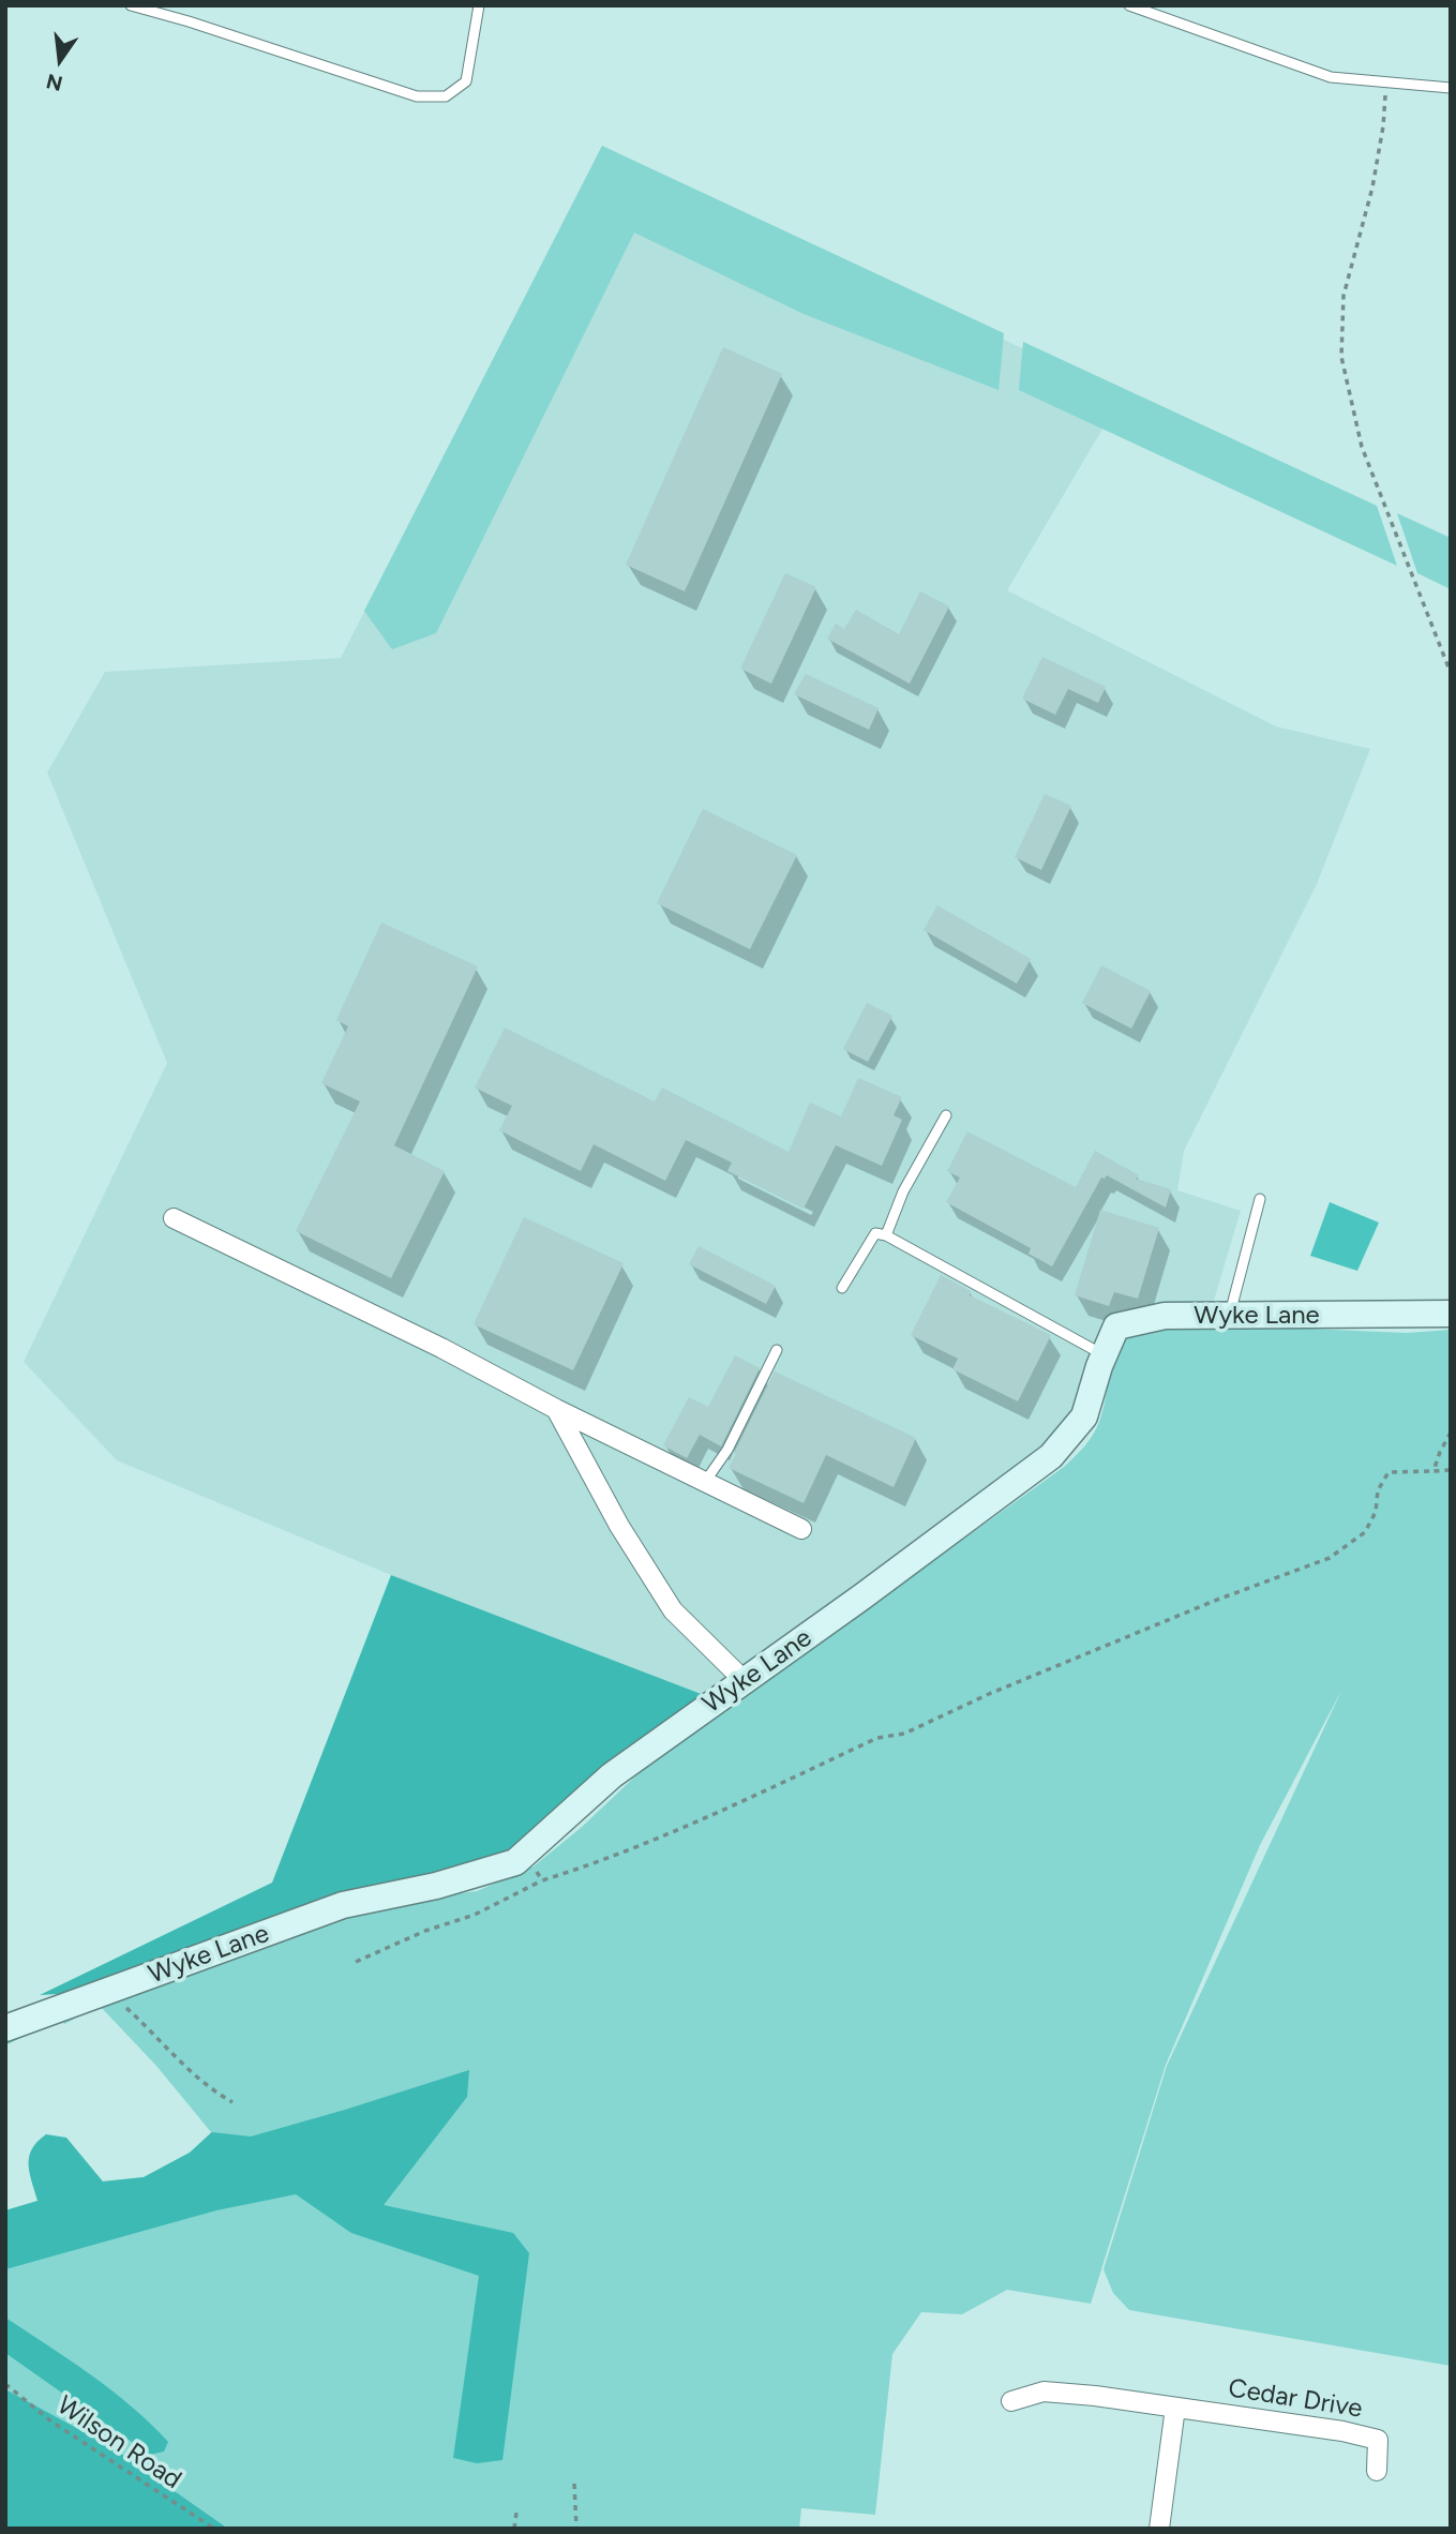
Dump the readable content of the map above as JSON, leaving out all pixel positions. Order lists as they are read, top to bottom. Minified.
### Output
{"streets":{"street":["Wyke Lane","Cedar Drive"],"path":["Wilson Road"]},"north":"bottom"}
